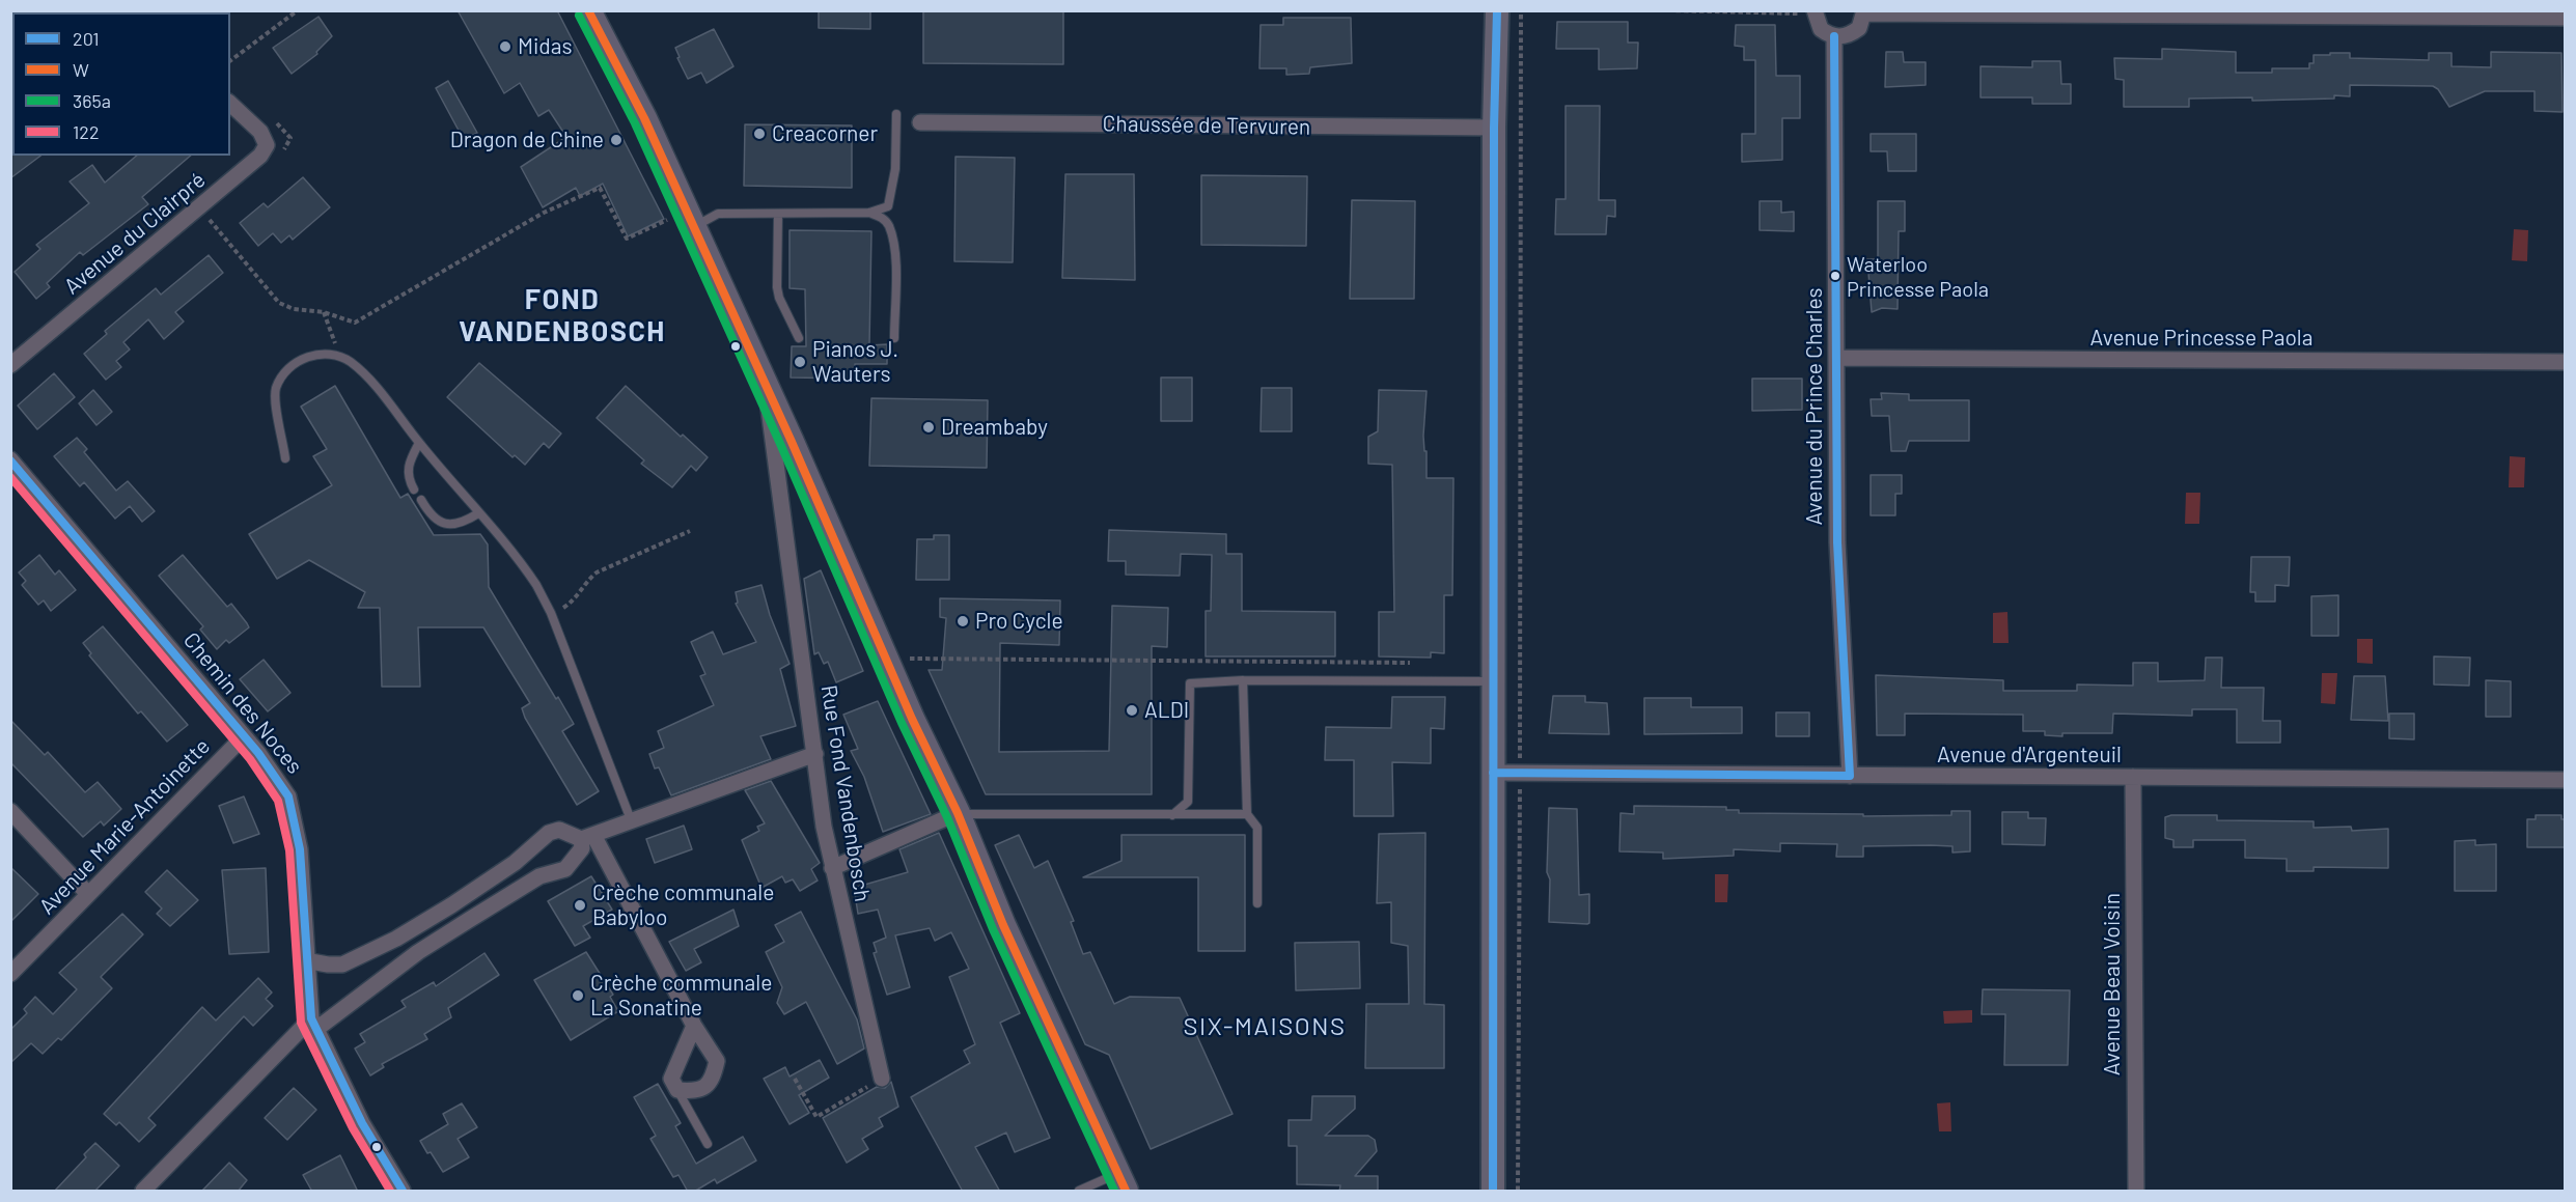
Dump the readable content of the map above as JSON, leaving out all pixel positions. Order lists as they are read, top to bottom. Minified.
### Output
{"streets":{"street":["Chaussée de Tervuren","Avenue du Clairpré","Avenue Princesse Paola","Avenue du Prince Charles","Chemin des Noces","Avenue d'Argenteuil","Rue Fond Vandenbosch","Avenue Marie-Antoinette","Avenue Beau Voisin"]},"crossings":[["Avenue Princesse Paola","Avenue du Prince Charles"],["Avenue du Prince Charles","Avenue d'Argenteuil"],["Chemin des Noces","Avenue Marie-Antoinette"],["Avenue d'Argenteuil","Avenue Beau Voisin"]],"districts":["FOND VANDENBOSCH","SIX-MAISONS"],"places":["Midas","Creacorner","Dragon de Chine","Waterloo Princesse Paola","Pianos J. Wauters","Dreambaby","Pro Cycle","ALDI","Crèche communale Babyloo","Crèche communale La Sonatine"],"lines":["transit line 201","transit line W","transit line 365a","transit line 122"],"legend":["201","W","365a","122"]}
